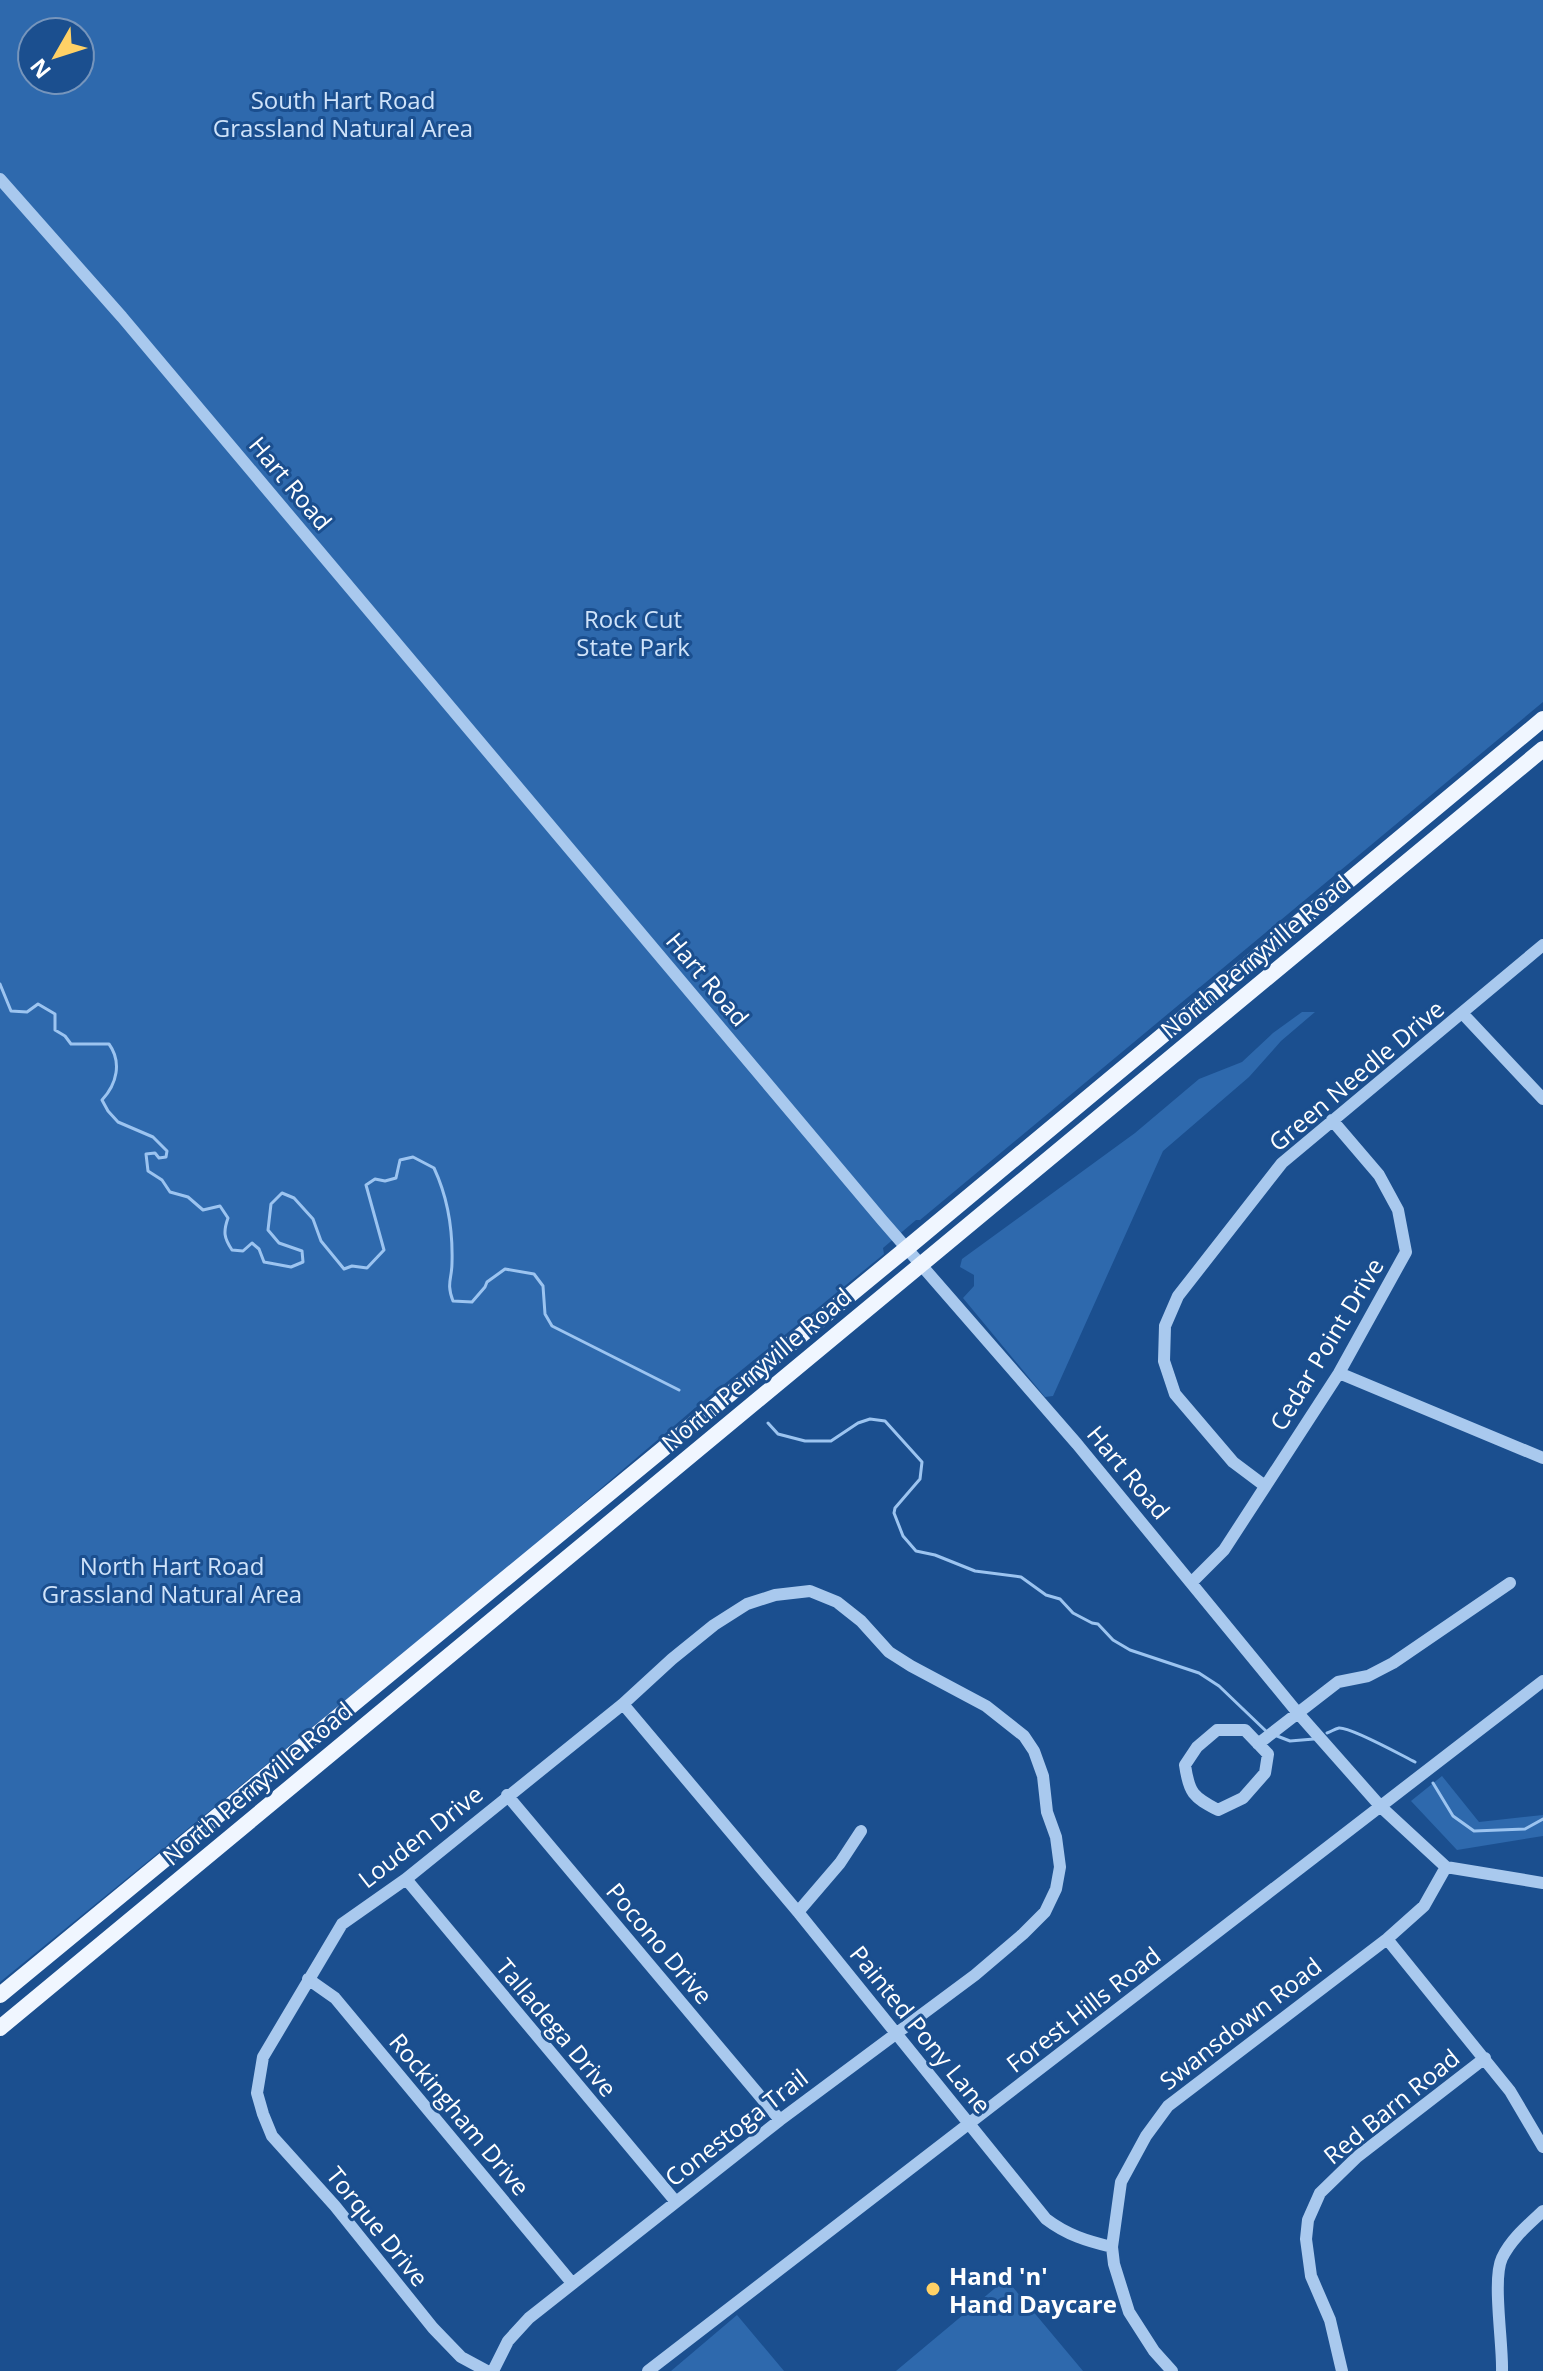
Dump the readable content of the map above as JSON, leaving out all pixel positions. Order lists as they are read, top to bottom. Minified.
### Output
{"streets":{"main road":["North Perryville Road"],"street":["Hart Road","Green Needle Drive","Cedar Point Drive","Louden Drive","Pocono Drive","Forest Hills Road","Swansdown Road","Talladega Drive","Painted Pony Lane","Red Barn Road","Rockingham Drive","Conestoga Trail","Torque Drive"]},"crossings":[["Hart Road","North Perryville Road"],["Hart Road","Cedar Point Drive"],["Hart Road","Forest Hills Road"],["Hart Road","Swansdown Road"],["Green Needle Drive","Cedar Point Drive"],["Louden Drive","Pocono Drive"],["Louden Drive","Talladega Drive"],["Louden Drive","Painted Pony Lane"],["Louden Drive","Rockingham Drive"],["Louden Drive","Conestoga Trail"],["Louden Drive","Torque Drive"],["Pocono Drive","Conestoga Trail"],["Forest Hills Road","Painted Pony Lane"],["Swansdown Road","Painted Pony Lane"],["Talladega Drive","Conestoga Trail"],["Painted Pony Lane","Conestoga Trail"],["Rockingham Drive","Conestoga Trail"]],"parks":["South Hart Road Grassland Natural Area","Rock Cut State Park","North Hart Road Grassland Natural Area"],"places":["Hand 'n' Hand Daycare"],"north":"bottom left"}
